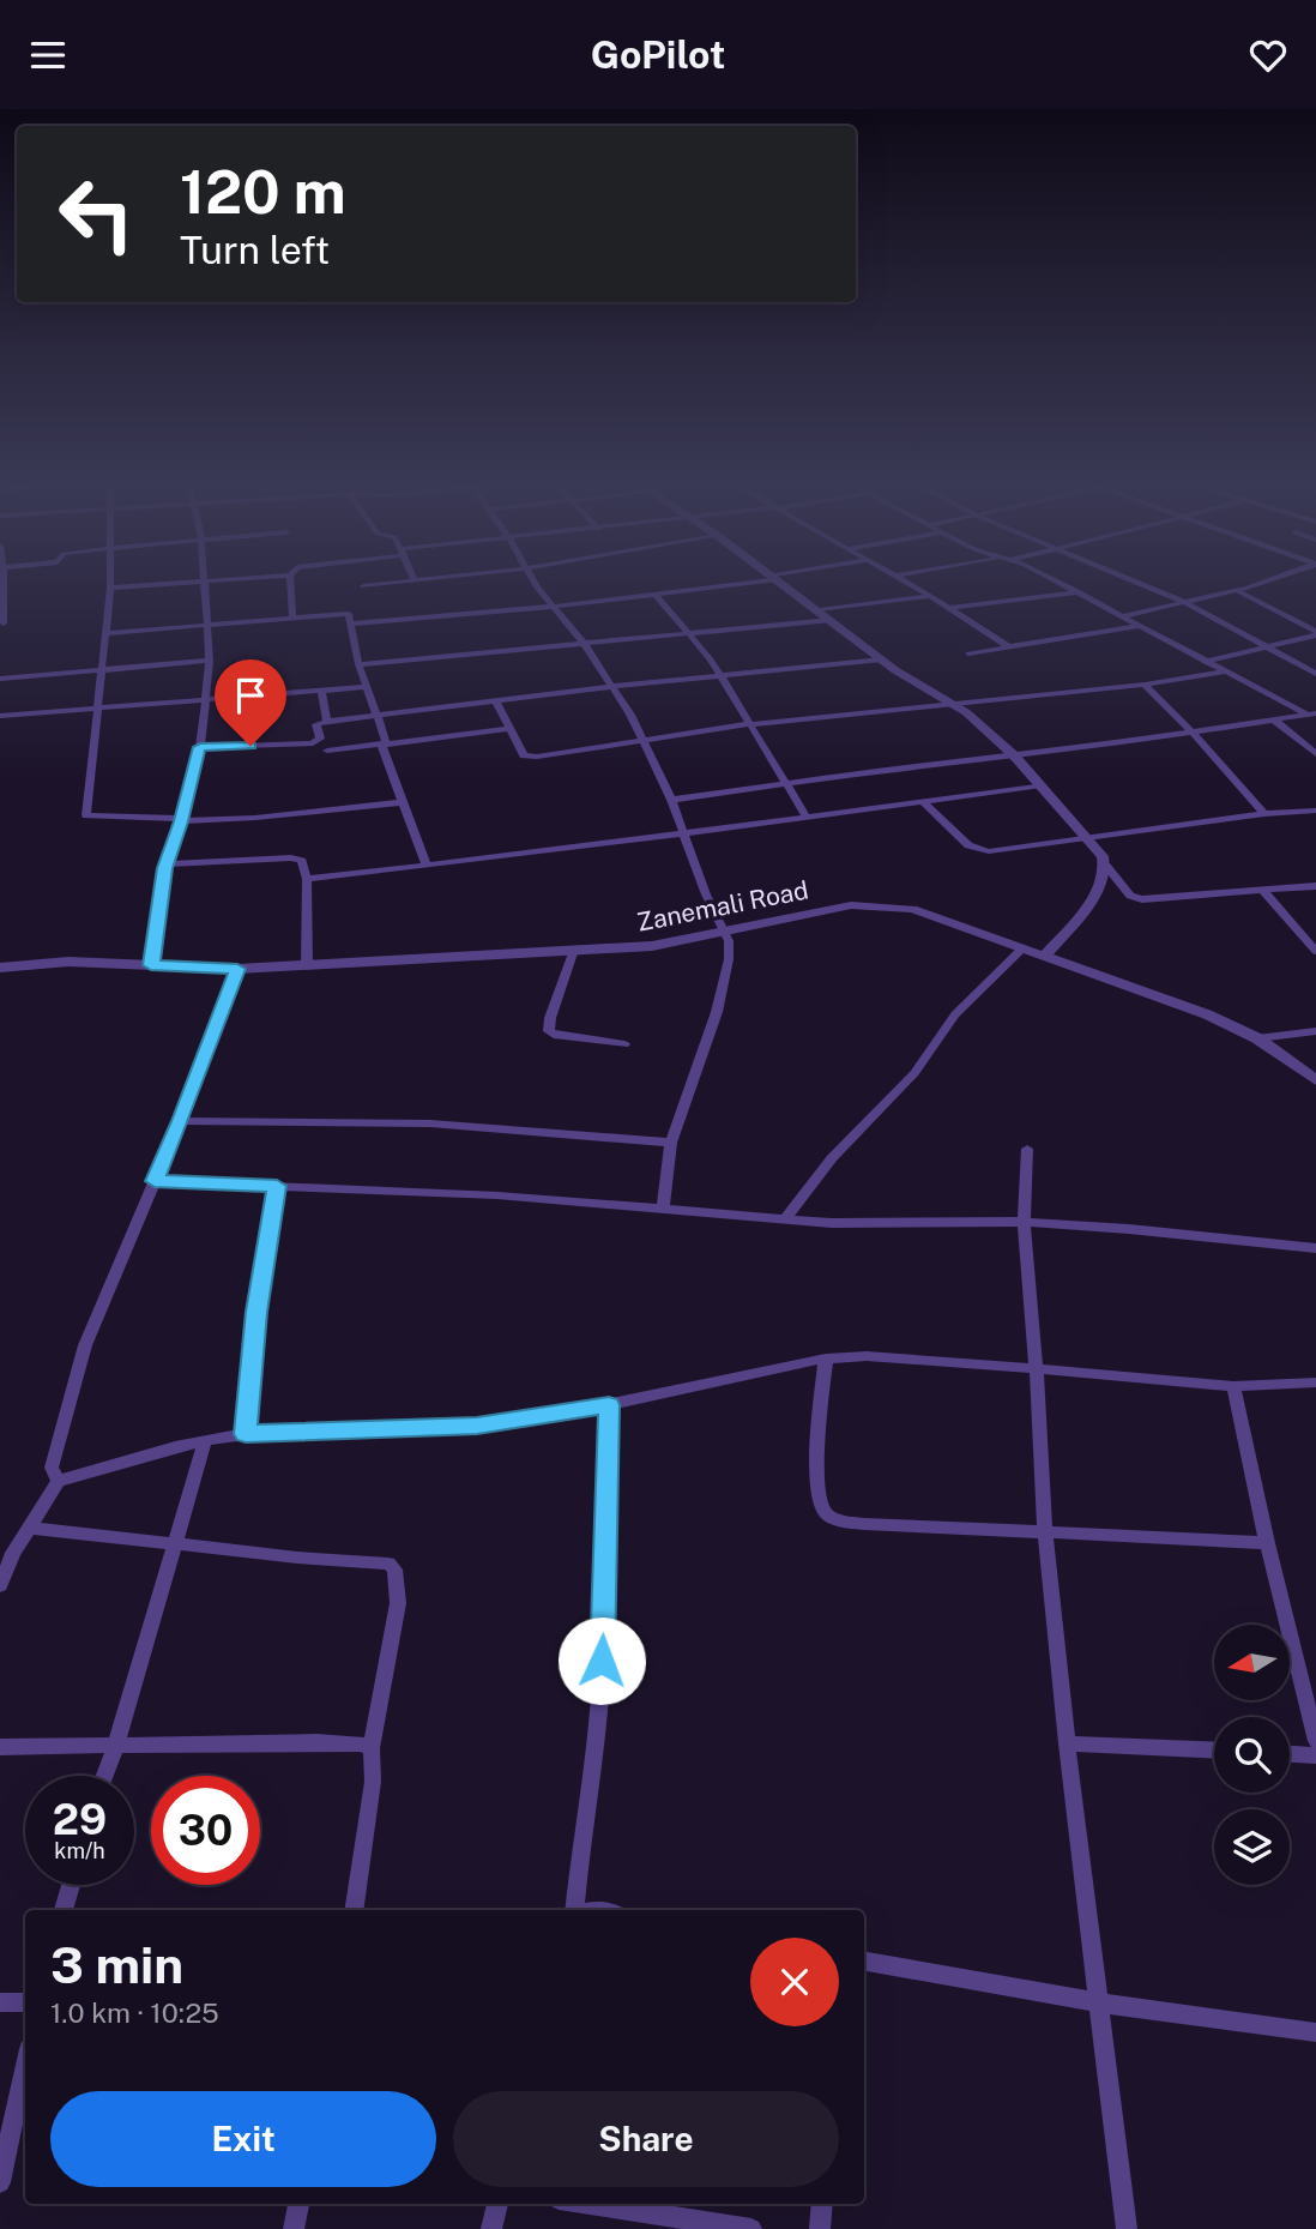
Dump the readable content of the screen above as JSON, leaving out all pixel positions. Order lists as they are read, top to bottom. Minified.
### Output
{"streets":{"street":["Zanemali Road"]},"north":"left","page":{"header":"GoPilot","turn":["120 m","Turn left"],"speed":"29 km/h","limit":"30","heading":["3 min","1.0 km · 10:25"],"buttons":["Exit","Share"]}}
